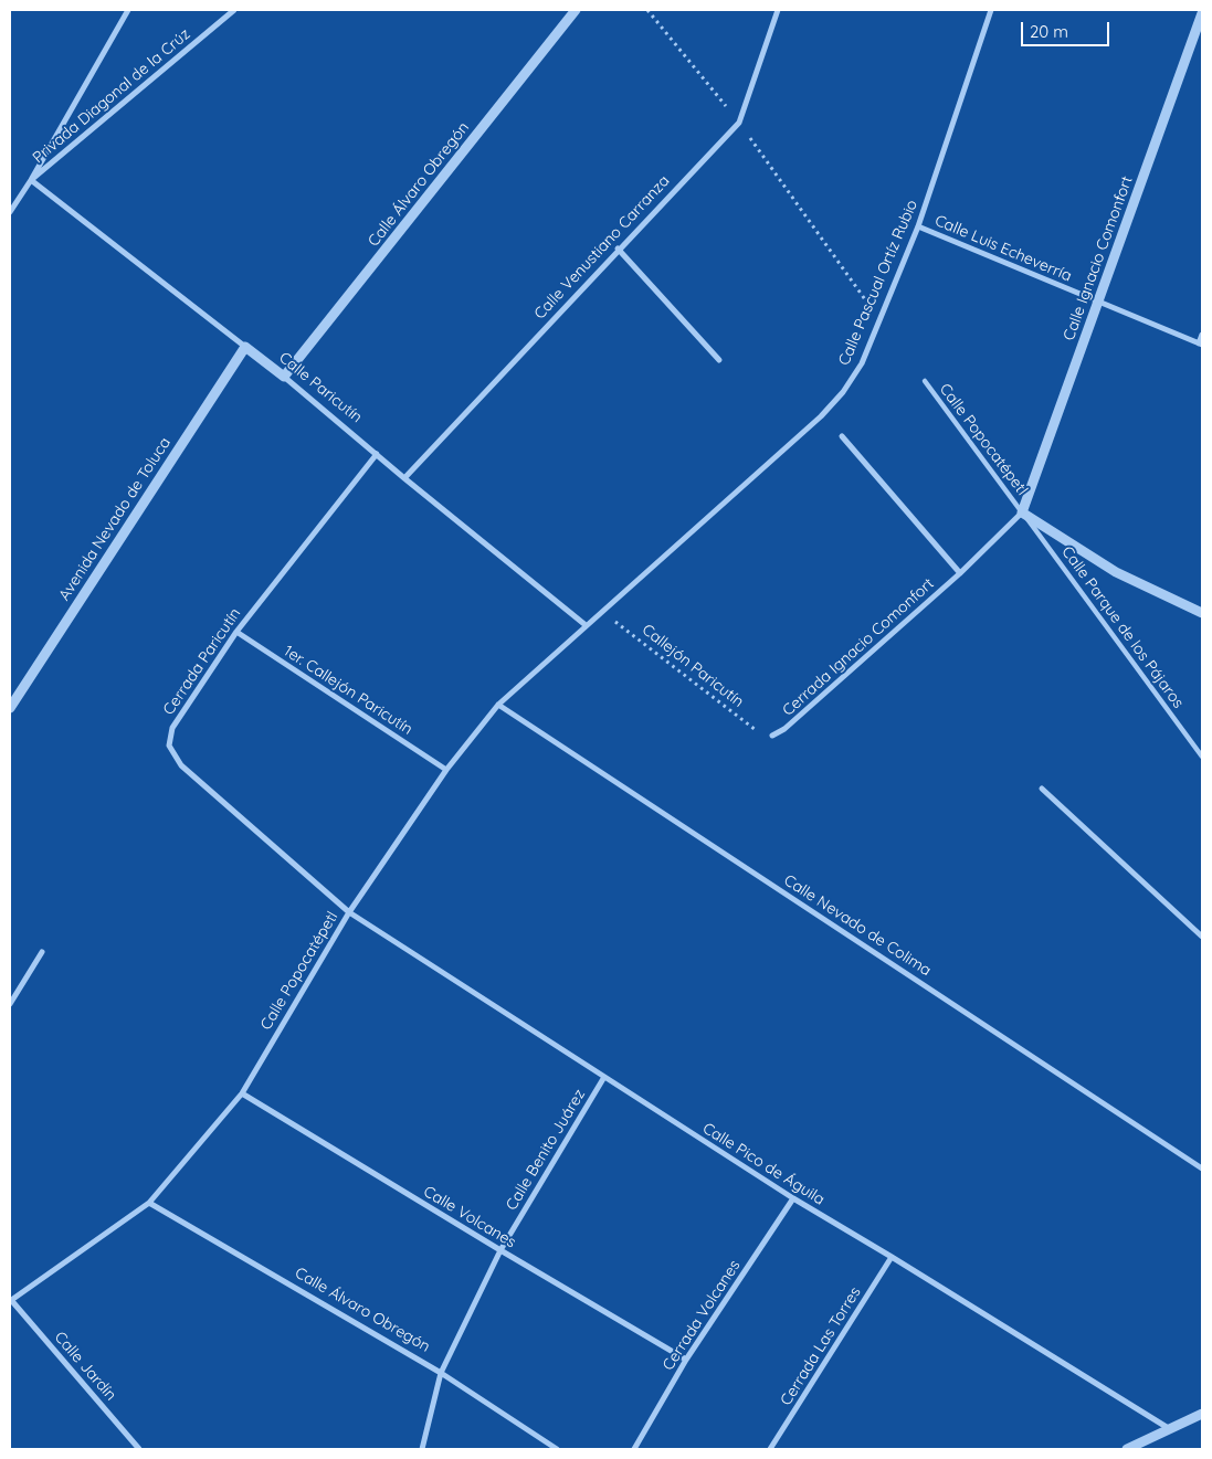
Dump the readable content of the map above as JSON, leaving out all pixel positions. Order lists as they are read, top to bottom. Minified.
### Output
{"streets":{"street":["Privada Diagonal de la Crúz","Calle Álvaro Obregón","Calle Venustiano Carranza","Calle Luis Echeverría","Calle Ignacio Comonfort","Calle Pascual Ortíz Rubio","Calle Paricutín","Calle Popocatépetl","Avenida Nevado de Toluca","Calle Parque de los Pájaros","Cerrada Ignacio Comonfort","Cerrada Paricutín","1er. Callejón Paricutín","Calle Nevado de Colima","Calle Benito Juárez","Calle Pico de Águila","Calle Volcanes","Cerrada Volcanes","Cerrada Las Torres","Calle Jardín"],"path":["Callejón Paricutín"]},"crossings":[["Privada Diagonal de la Crúz","Calle Paricutín"],["Calle Álvaro Obregón","Calle Paricutín"],["Calle Álvaro Obregón","Calle Popocatépetl"],["Calle Álvaro Obregón","Calle Benito Juárez"],["Calle Venustiano Carranza","Calle Paricutín"],["Calle Luis Echeverría","Calle Ignacio Comonfort"],["Calle Luis Echeverría","Calle Pascual Ortíz Rubio"],["Calle Ignacio Comonfort","Calle Popocatépetl"],["Calle Ignacio Comonfort","Calle Parque de los Pájaros"],["Calle Ignacio Comonfort","Cerrada Ignacio Comonfort"],["Calle Pascual Ortíz Rubio","Calle Paricutín"],["Calle Pascual Ortíz Rubio","Calle Popocatépetl"],["Calle Pascual Ortíz Rubio","Callejón Paricutín"],["Calle Paricutín","Calle Popocatépetl"],["Calle Paricutín","Avenida Nevado de Toluca"],["Calle Paricutín","Cerrada Paricutín"],["Calle Popocatépetl","Calle Parque de los Pájaros"],["Calle Popocatépetl","Cerrada Ignacio Comonfort"],["Calle Popocatépetl","Cerrada Paricutín"],["Calle Popocatépetl","1er. Callejón Paricutín"],["Calle Popocatépetl","Calle Nevado de Colima"],["Calle Popocatépetl","Calle Pico de Águila"],["Calle Popocatépetl","Calle Volcanes"],["Calle Popocatépetl","Calle Jardín"],["Calle Parque de los Pájaros","Cerrada Ignacio Comonfort"],["Cerrada Ignacio Comonfort","Callejón Paricutín"],["Cerrada Paricutín","1er. Callejón Paricutín"],["Cerrada Paricutín","Calle Pico de Águila"],["Calle Benito Juárez","Calle Pico de Águila"],["Calle Benito Juárez","Calle Volcanes"],["Calle Pico de Águila","Cerrada Volcanes"],["Calle Pico de Águila","Cerrada Las Torres"],["Calle Volcanes","Cerrada Volcanes"]],"scale_bar":"20 m"}
